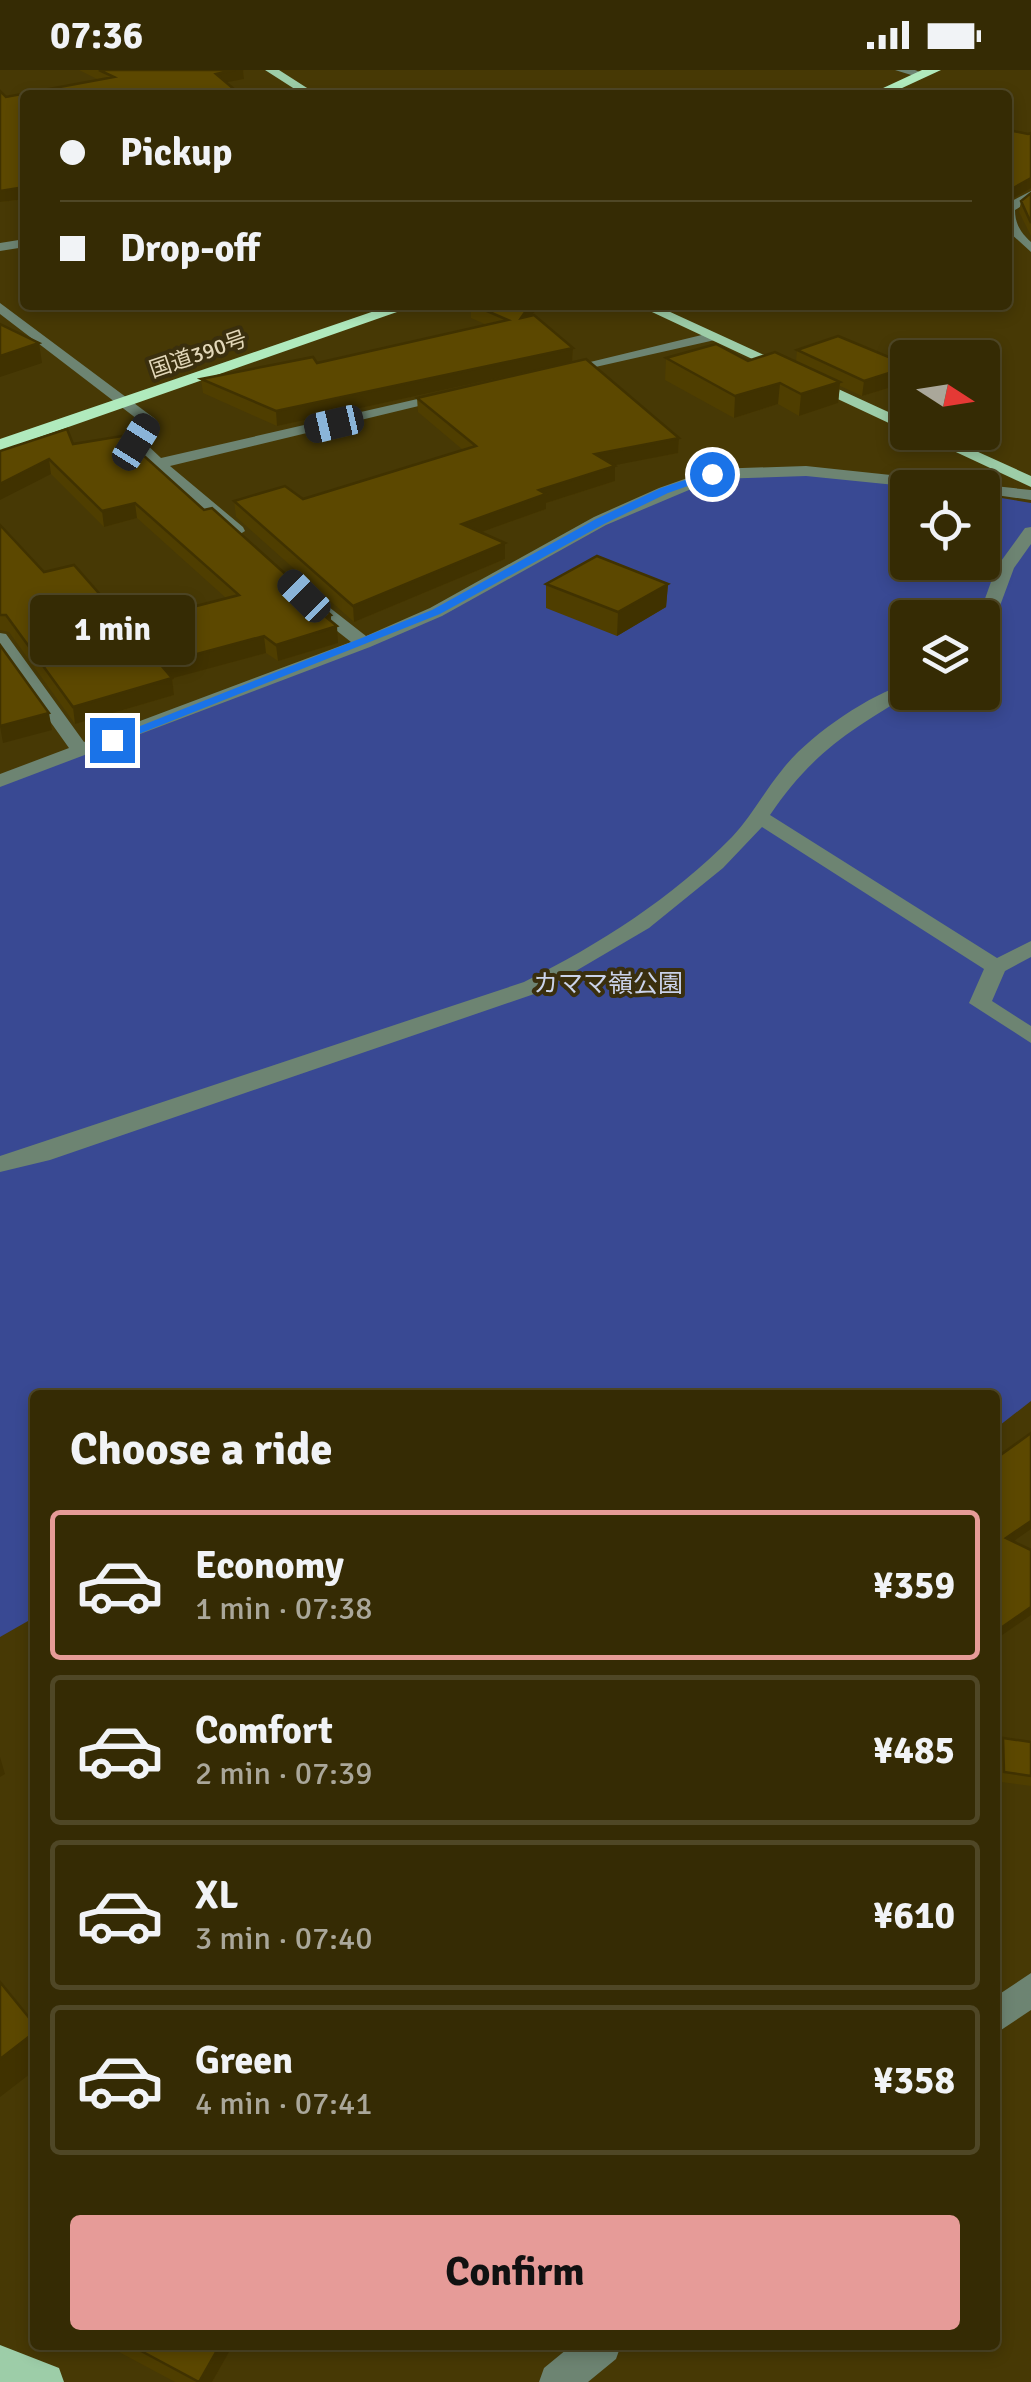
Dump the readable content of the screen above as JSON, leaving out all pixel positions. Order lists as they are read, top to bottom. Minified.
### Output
{"streets":{"highway":["国道390号"]},"parks":["カママ嶺公園"],"north":"right","page":{"status":"07:36","banner":["Pickup","Drop-off"],"bubble":"1 min","heading":"Choose a ride","list":[{"name":"Economy","note":"1 min · 07:38","value":"¥359"},{"name":"Comfort","note":"2 min · 07:39","value":"¥485"},{"name":"XL","note":"3 min · 07:40","value":"¥610"},{"name":"Green","note":"4 min · 07:41","value":"¥358"}],"buttons":"Confirm"}}
